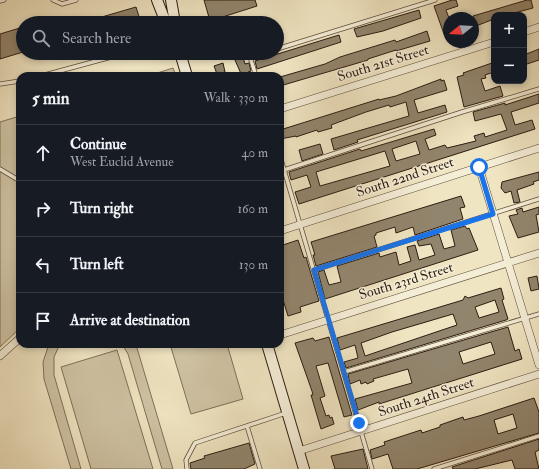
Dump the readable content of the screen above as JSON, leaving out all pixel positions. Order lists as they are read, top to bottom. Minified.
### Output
{"streets":{"street":["South 21st Street","South 22nd Street","South 23rd Street","South 24th Street"]},"north":"left","page":{"map_buttons":["+","−"],"search":"Search here","heading":["5 min","Walk · 330 m"],"list":[["Continue","West Euclid Avenue","40 m"],["Turn right","160 m"],["Turn left","130 m"],"Arrive at destination"]}}
